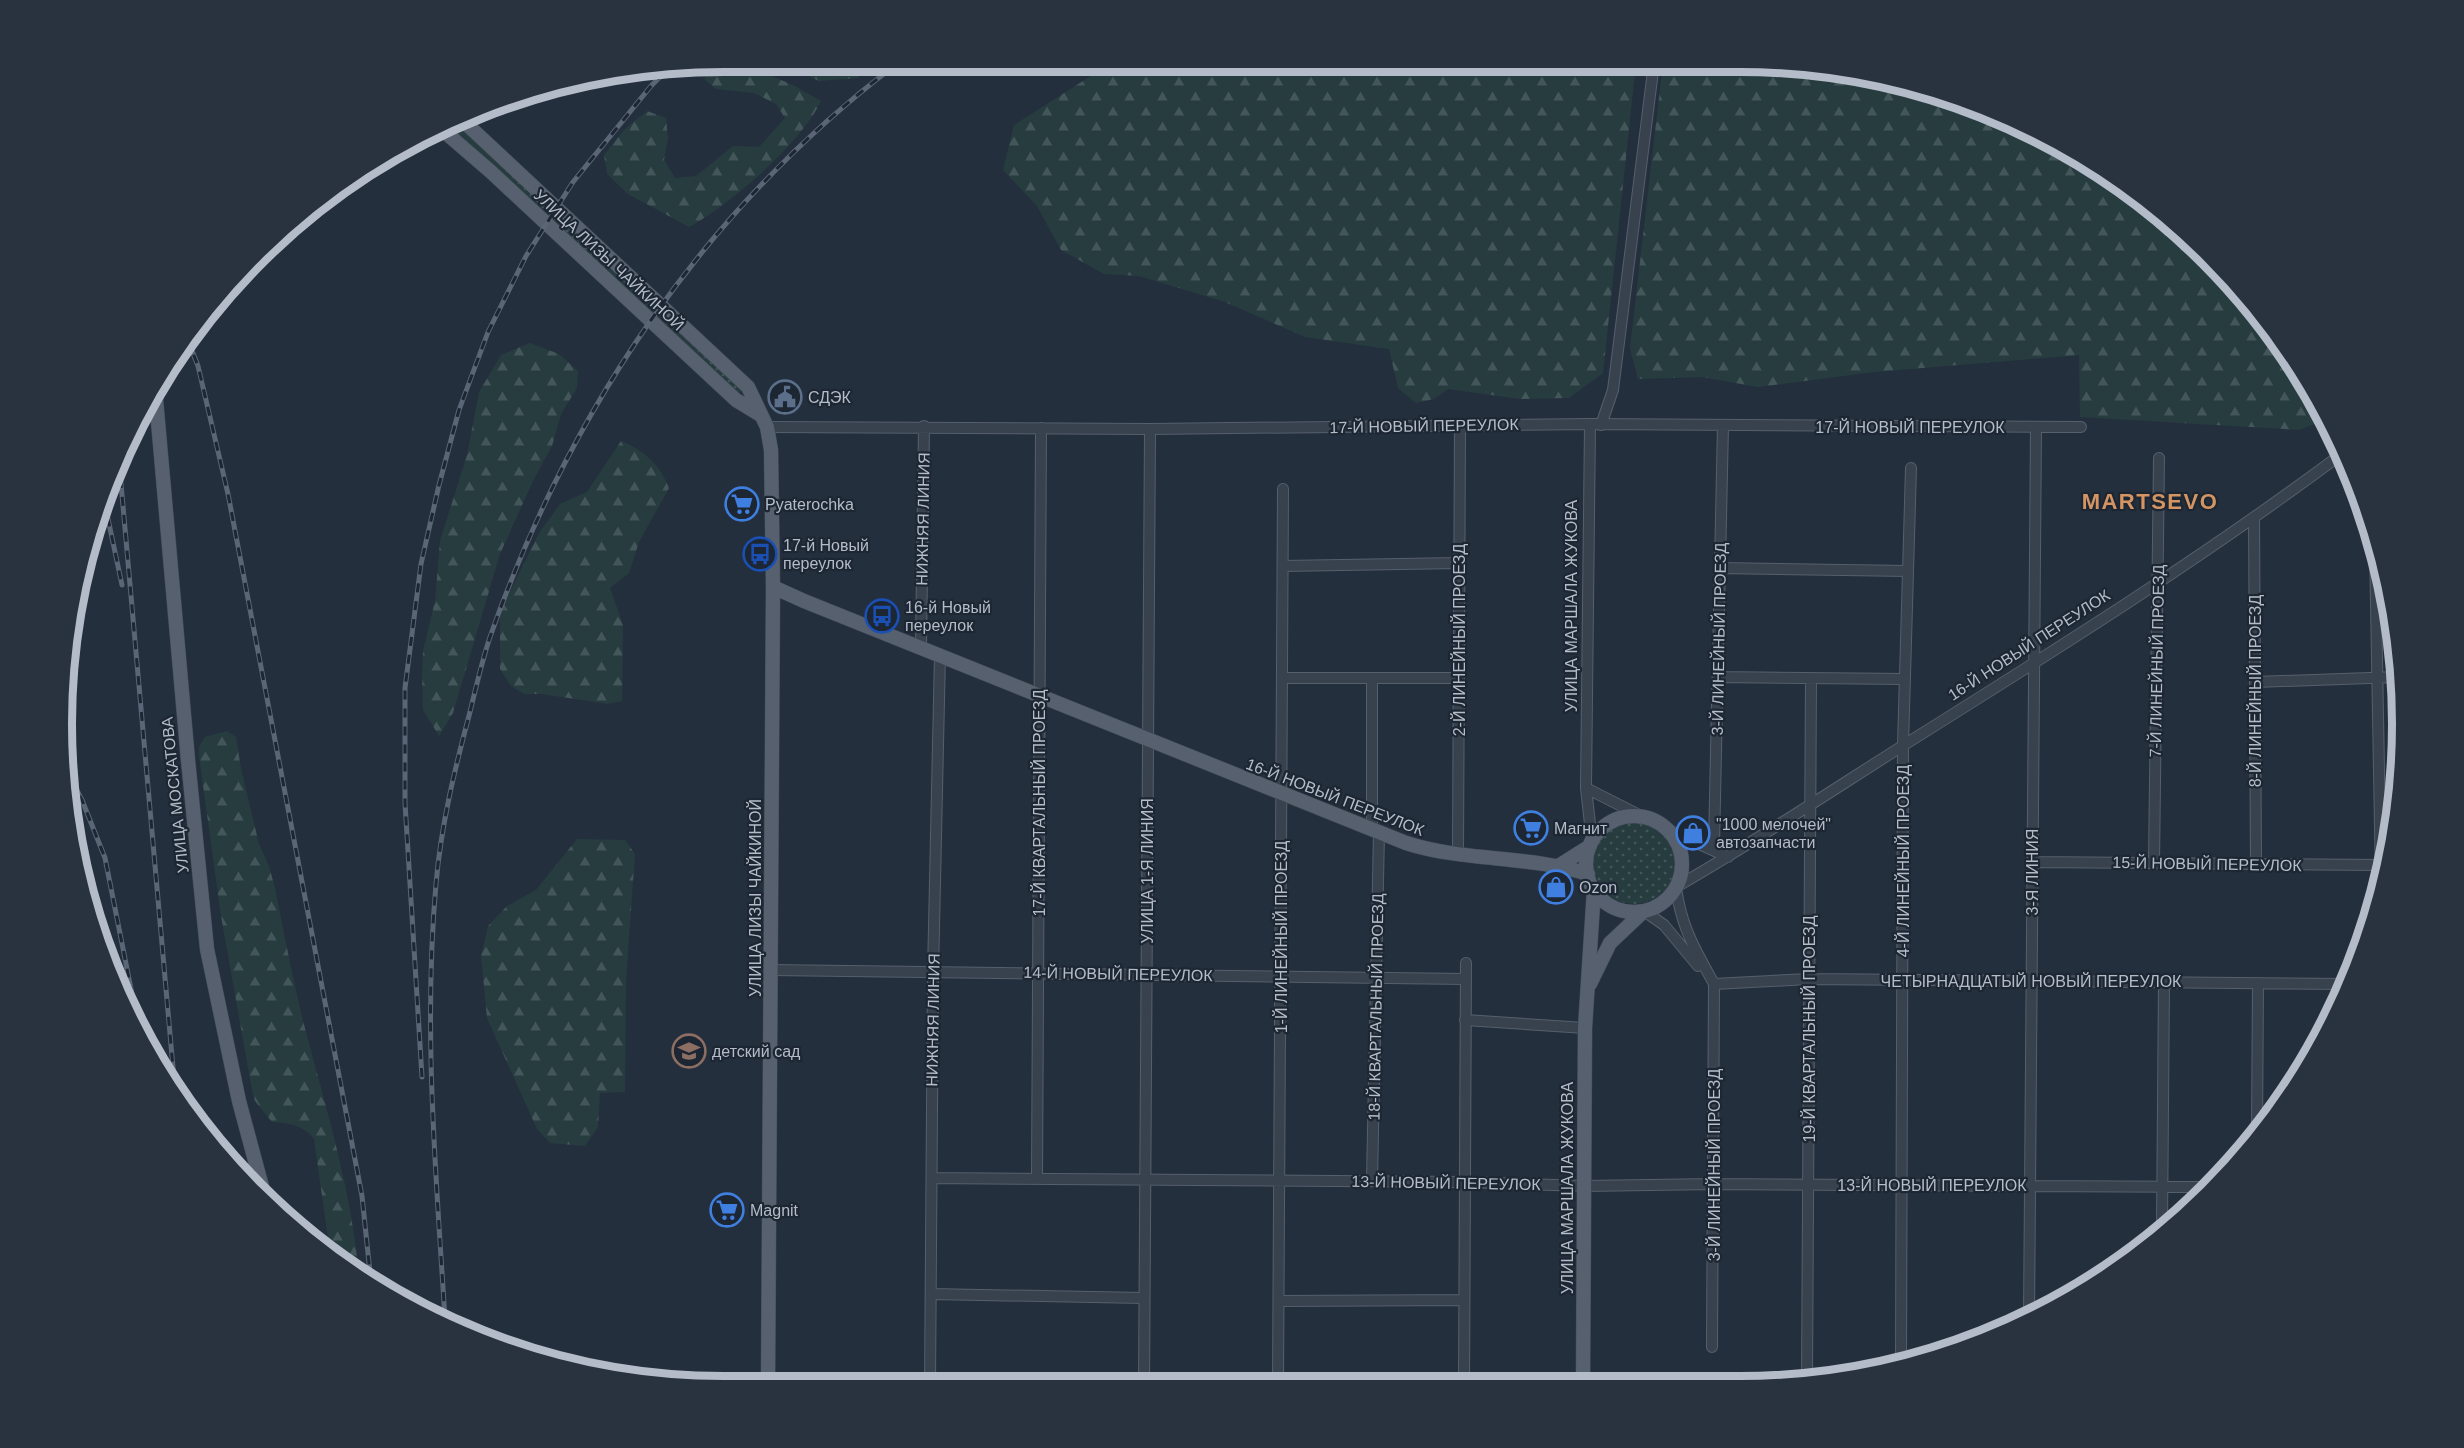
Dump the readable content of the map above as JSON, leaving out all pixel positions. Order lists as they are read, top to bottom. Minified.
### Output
{"streets":{"main road":["УЛИЦА ЛИЗЫ ЧАЙКИНОЙ","УЛИЦА МАРШАЛА ЖУКОВА","16-Й НОВЫЙ ПЕРЕУЛОК","УЛИЦА МОСКАТОВА"],"street":["17-Й НОВЫЙ ПЕРЕУЛОК","НИЖНЯЯ ЛИНИЯ","3-Й ЛИНЕЙНЫЙ ПРОЕЗД","2-Й ЛИНЕЙНЫЙ ПРОЕЗД","7-Й ЛИНЕЙНЫЙ ПРОЕЗД","8-Й ЛИНЕЙНЫЙ ПРОЕЗД","17-Й КВАРТАЛЬНЫЙ ПРОЕЗД","4-Й ЛИНЕЙНЫЙ ПРОЕЗД","15-Й НОВЫЙ ПЕРЕУЛОК","УЛИЦА 1-Я ЛИНИЯ","3-Я ЛИНИЯ","1-Й ЛИНЕЙНЫЙ ПРОЕЗД","14-Й НОВЫЙ ПЕРЕУЛОК","ЧЕТЫРНАДЦАТЫЙ НОВЫЙ ПЕРЕУЛОК","18-Й КВАРТАЛЬНЫЙ ПРОЕЗД","19-Й КВАРТАЛЬНЫЙ ПРОЕЗД","13-Й НОВЫЙ ПЕРЕУЛОК"]},"crossings":[["УЛИЦА ЛИЗЫ ЧАЙКИНОЙ","17-Й НОВЫЙ ПЕРЕУЛОК"],["УЛИЦА ЛИЗЫ ЧАЙКИНОЙ","16-Й НОВЫЙ ПЕРЕУЛОК"],["УЛИЦА ЛИЗЫ ЧАЙКИНОЙ","14-Й НОВЫЙ ПЕРЕУЛОК"],["17-Й НОВЫЙ ПЕРЕУЛОК","НИЖНЯЯ ЛИНИЯ"],["17-Й НОВЫЙ ПЕРЕУЛОК","УЛИЦА МАРШАЛА ЖУКОВА"],["17-Й НОВЫЙ ПЕРЕУЛОК","3-Й ЛИНЕЙНЫЙ ПРОЕЗД"],["17-Й НОВЫЙ ПЕРЕУЛОК","2-Й ЛИНЕЙНЫЙ ПРОЕЗД"],["17-Й НОВЫЙ ПЕРЕУЛОК","17-Й КВАРТАЛЬНЫЙ ПРОЕЗД"],["17-Й НОВЫЙ ПЕРЕУЛОК","УЛИЦА 1-Я ЛИНИЯ"],["17-Й НОВЫЙ ПЕРЕУЛОК","3-Я ЛИНИЯ"],["НИЖНЯЯ ЛИНИЯ","16-Й НОВЫЙ ПЕРЕУЛОК"],["НИЖНЯЯ ЛИНИЯ","14-Й НОВЫЙ ПЕРЕУЛОК"],["НИЖНЯЯ ЛИНИЯ","13-Й НОВЫЙ ПЕРЕУЛОК"],["УЛИЦА МАРШАЛА ЖУКОВА","16-Й НОВЫЙ ПЕРЕУЛОК"],["УЛИЦА МАРШАЛА ЖУКОВА","13-Й НОВЫЙ ПЕРЕУЛОК"],["3-Й ЛИНЕЙНЫЙ ПРОЕЗД","ЧЕТЫРНАДЦАТЫЙ НОВЫЙ ПЕРЕУЛОК"],["3-Й ЛИНЕЙНЫЙ ПРОЕЗД","13-Й НОВЫЙ ПЕРЕУЛОК"],["2-Й ЛИНЕЙНЫЙ ПРОЕЗД","16-Й НОВЫЙ ПЕРЕУЛОК"],["16-Й НОВЫЙ ПЕРЕУЛОК","7-Й ЛИНЕЙНЫЙ ПРОЕЗД"],["16-Й НОВЫЙ ПЕРЕУЛОК","8-Й ЛИНЕЙНЫЙ ПРОЕЗД"],["16-Й НОВЫЙ ПЕРЕУЛОК","17-Й КВАРТАЛЬНЫЙ ПРОЕЗД"],["16-Й НОВЫЙ ПЕРЕУЛОК","4-Й ЛИНЕЙНЫЙ ПРОЕЗД"],["16-Й НОВЫЙ ПЕРЕУЛОК","УЛИЦА 1-Я ЛИНИЯ"],["16-Й НОВЫЙ ПЕРЕУЛОК","3-Я ЛИНИЯ"],["16-Й НОВЫЙ ПЕРЕУЛОК","1-Й ЛИНЕЙНЫЙ ПРОЕЗД"],["16-Й НОВЫЙ ПЕРЕУЛОК","18-Й КВАРТАЛЬНЫЙ ПРОЕЗД"],["16-Й НОВЫЙ ПЕРЕУЛОК","19-Й КВАРТАЛЬНЫЙ ПРОЕЗД"],["7-Й ЛИНЕЙНЫЙ ПРОЕЗД","15-Й НОВЫЙ ПЕРЕУЛОК"],["8-Й ЛИНЕЙНЫЙ ПРОЕЗД","15-Й НОВЫЙ ПЕРЕУЛОК"],["17-Й КВАРТАЛЬНЫЙ ПРОЕЗД","14-Й НОВЫЙ ПЕРЕУЛОК"],["17-Й КВАРТАЛЬНЫЙ ПРОЕЗД","13-Й НОВЫЙ ПЕРЕУЛОК"],["4-Й ЛИНЕЙНЫЙ ПРОЕЗД","ЧЕТЫРНАДЦАТЫЙ НОВЫЙ ПЕРЕУЛОК"],["4-Й ЛИНЕЙНЫЙ ПРОЕЗД","13-Й НОВЫЙ ПЕРЕУЛОК"],["15-Й НОВЫЙ ПЕРЕУЛОК","3-Я ЛИНИЯ"],["УЛИЦА 1-Я ЛИНИЯ","14-Й НОВЫЙ ПЕРЕУЛОК"],["УЛИЦА 1-Я ЛИНИЯ","13-Й НОВЫЙ ПЕРЕУЛОК"],["3-Я ЛИНИЯ","ЧЕТЫРНАДЦАТЫЙ НОВЫЙ ПЕРЕУЛОК"],["3-Я ЛИНИЯ","13-Й НОВЫЙ ПЕРЕУЛОК"],["1-Й ЛИНЕЙНЫЙ ПРОЕЗД","14-Й НОВЫЙ ПЕРЕУЛОК"],["1-Й ЛИНЕЙНЫЙ ПРОЕЗД","13-Й НОВЫЙ ПЕРЕУЛОК"],["14-Й НОВЫЙ ПЕРЕУЛОК","18-Й КВАРТАЛЬНЫЙ ПРОЕЗД"],["ЧЕТЫРНАДЦАТЫЙ НОВЫЙ ПЕРЕУЛОК","19-Й КВАРТАЛЬНЫЙ ПРОЕЗД"],["18-Й КВАРТАЛЬНЫЙ ПРОЕЗД","13-Й НОВЫЙ ПЕРЕУЛОК"],["19-Й КВАРТАЛЬНЫЙ ПРОЕЗД","13-Й НОВЫЙ ПЕРЕУЛОК"]],"districts":["MARTSEVO"],"places":{"public building":["СДЭК"],"supermarket":["Pyaterochka","Магнит","Magnit"],"bus stop":["17-й Новый переулок","16-й Новый переулок"],"shop":["\"1000 мелочей\" автозапчасти","Ozon"],"school or university":["детский сад"]}}
